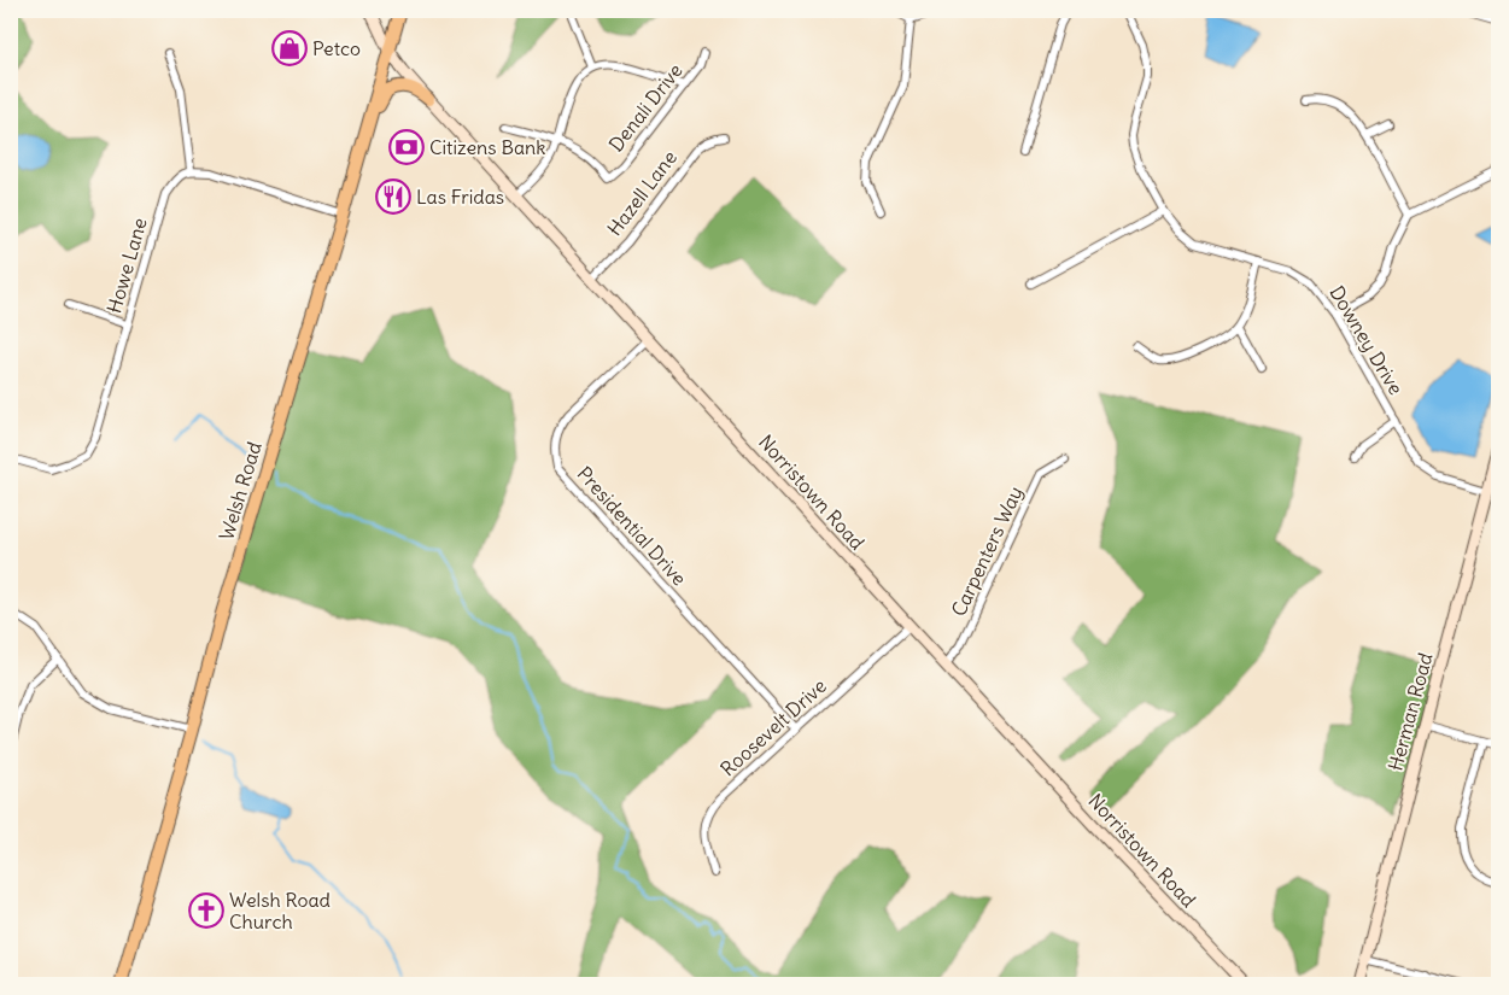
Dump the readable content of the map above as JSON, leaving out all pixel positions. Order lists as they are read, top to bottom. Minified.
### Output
{"streets":{"main road":["Welsh Road","Norristown Road","Herman Road"],"street":["Denali Drive","Hazell Lane","Howe Lane","Downey Drive","Presidential Drive","Carpenters Way","Roosevelt Drive"]},"crossings":[["Hazell Lane","Norristown Road"],["Downey Drive","Herman Road"],["Welsh Road","Norristown Road"],["Norristown Road","Presidential Drive"],["Norristown Road","Carpenters Way"],["Norristown Road","Roosevelt Drive"],["Presidential Drive","Roosevelt Drive"]],"places":{"shop":["Petco"],"bank":["Citizens Bank"],"restaurant":["Las Fridas"],"church":["Welsh Road Church"]}}
